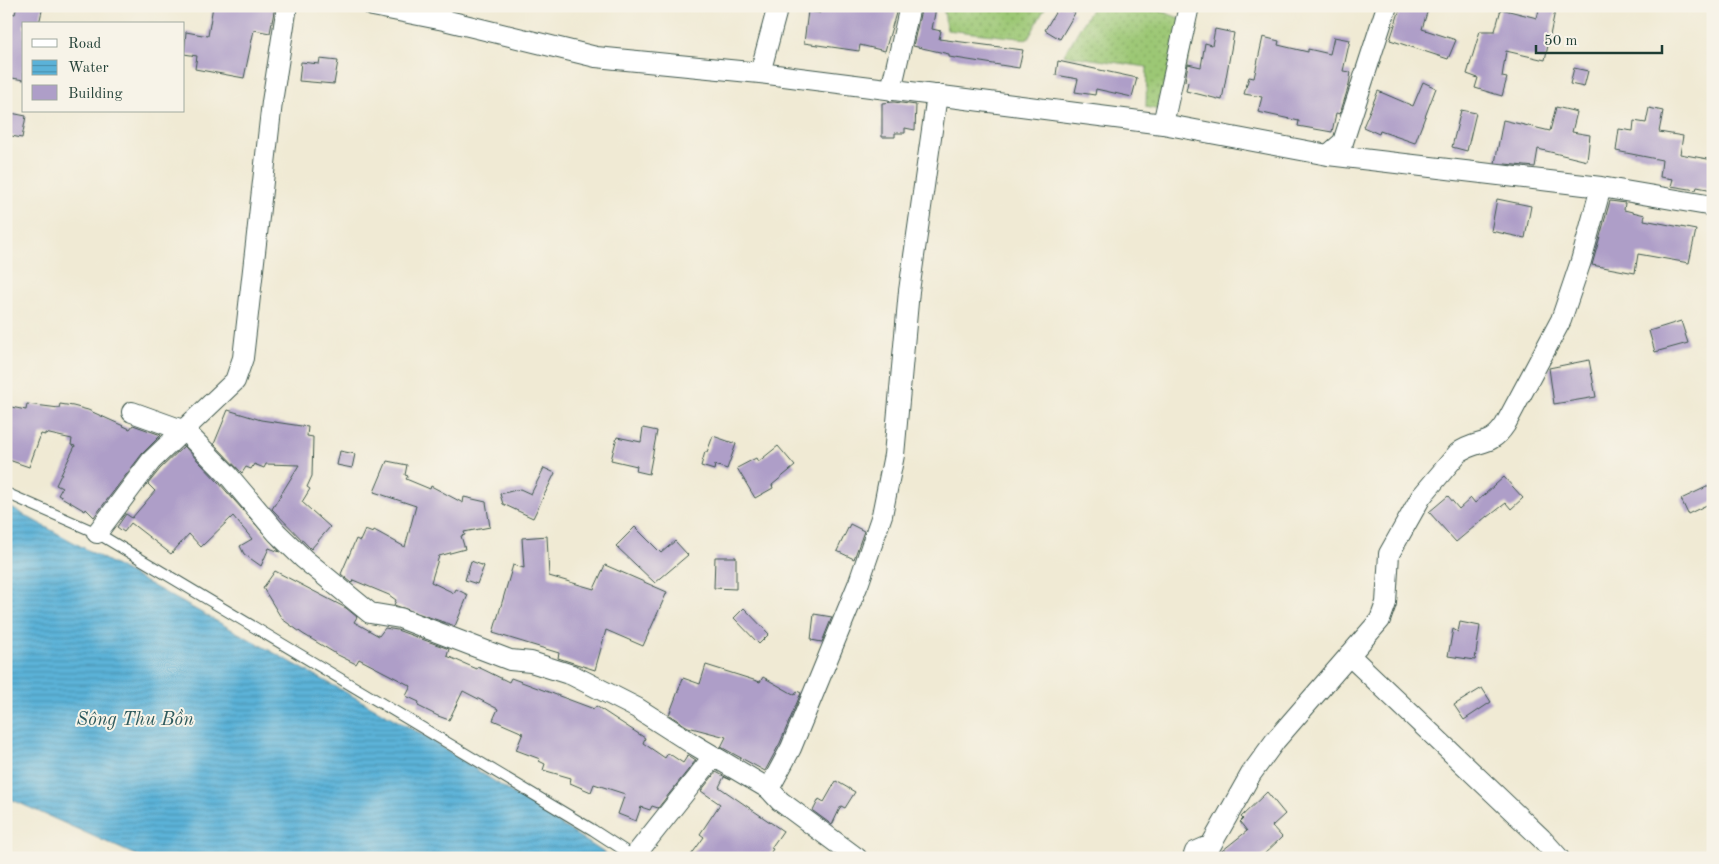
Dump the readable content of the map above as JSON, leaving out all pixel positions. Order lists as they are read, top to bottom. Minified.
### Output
{"water":["Sông Thu Bồn"],"legend":["Road","Water","Building"],"scale_bar":"50 m"}
